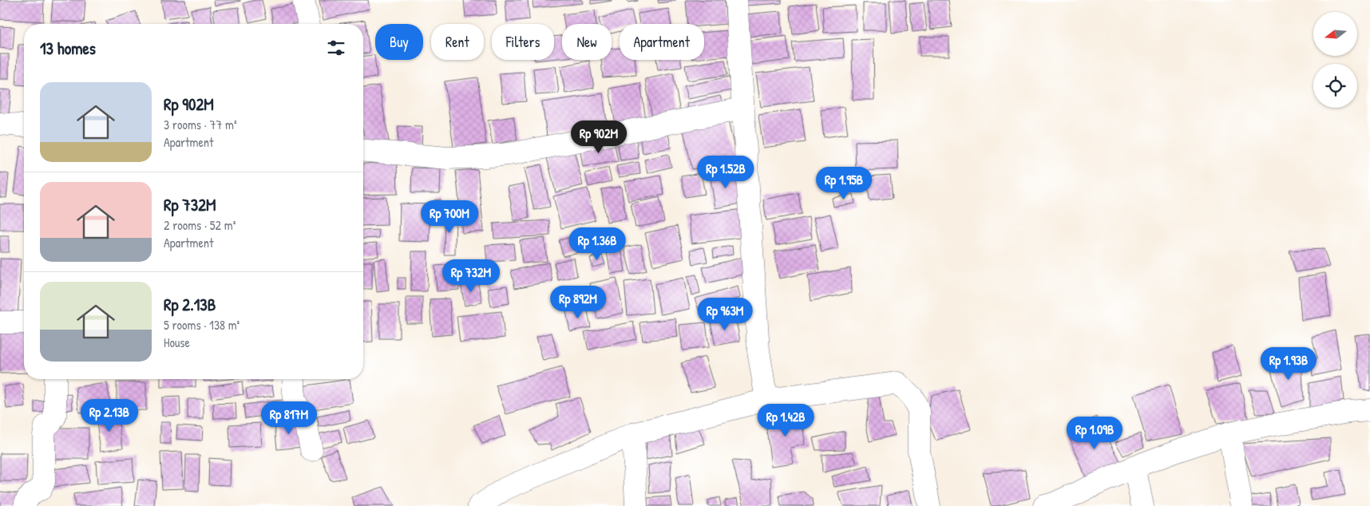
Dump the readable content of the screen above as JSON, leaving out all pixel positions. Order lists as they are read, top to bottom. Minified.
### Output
{"north":"left","page":{"chip":["Buy","Rent","Filters","New","Apartment"],"heading":"13 homes","list":[{"name":"Rp 902M","note":"3 rooms · 77 m² · Apartment"},{"name":"Rp 732M","note":"2 rooms · 52 m² · Apartment"},{"name":"Rp 2.13B","note":"5 rooms · 138 m² · House"}],"price":["Rp 902M","Rp 1.52B","Rp 1.95B","Rp 700M","Rp 1.36B","Rp 732M","Rp 892M","Rp 963M","Rp 1.93B","Rp 2.13B","Rp 817M","Rp 1.42B","Rp 1.09B"]}}
